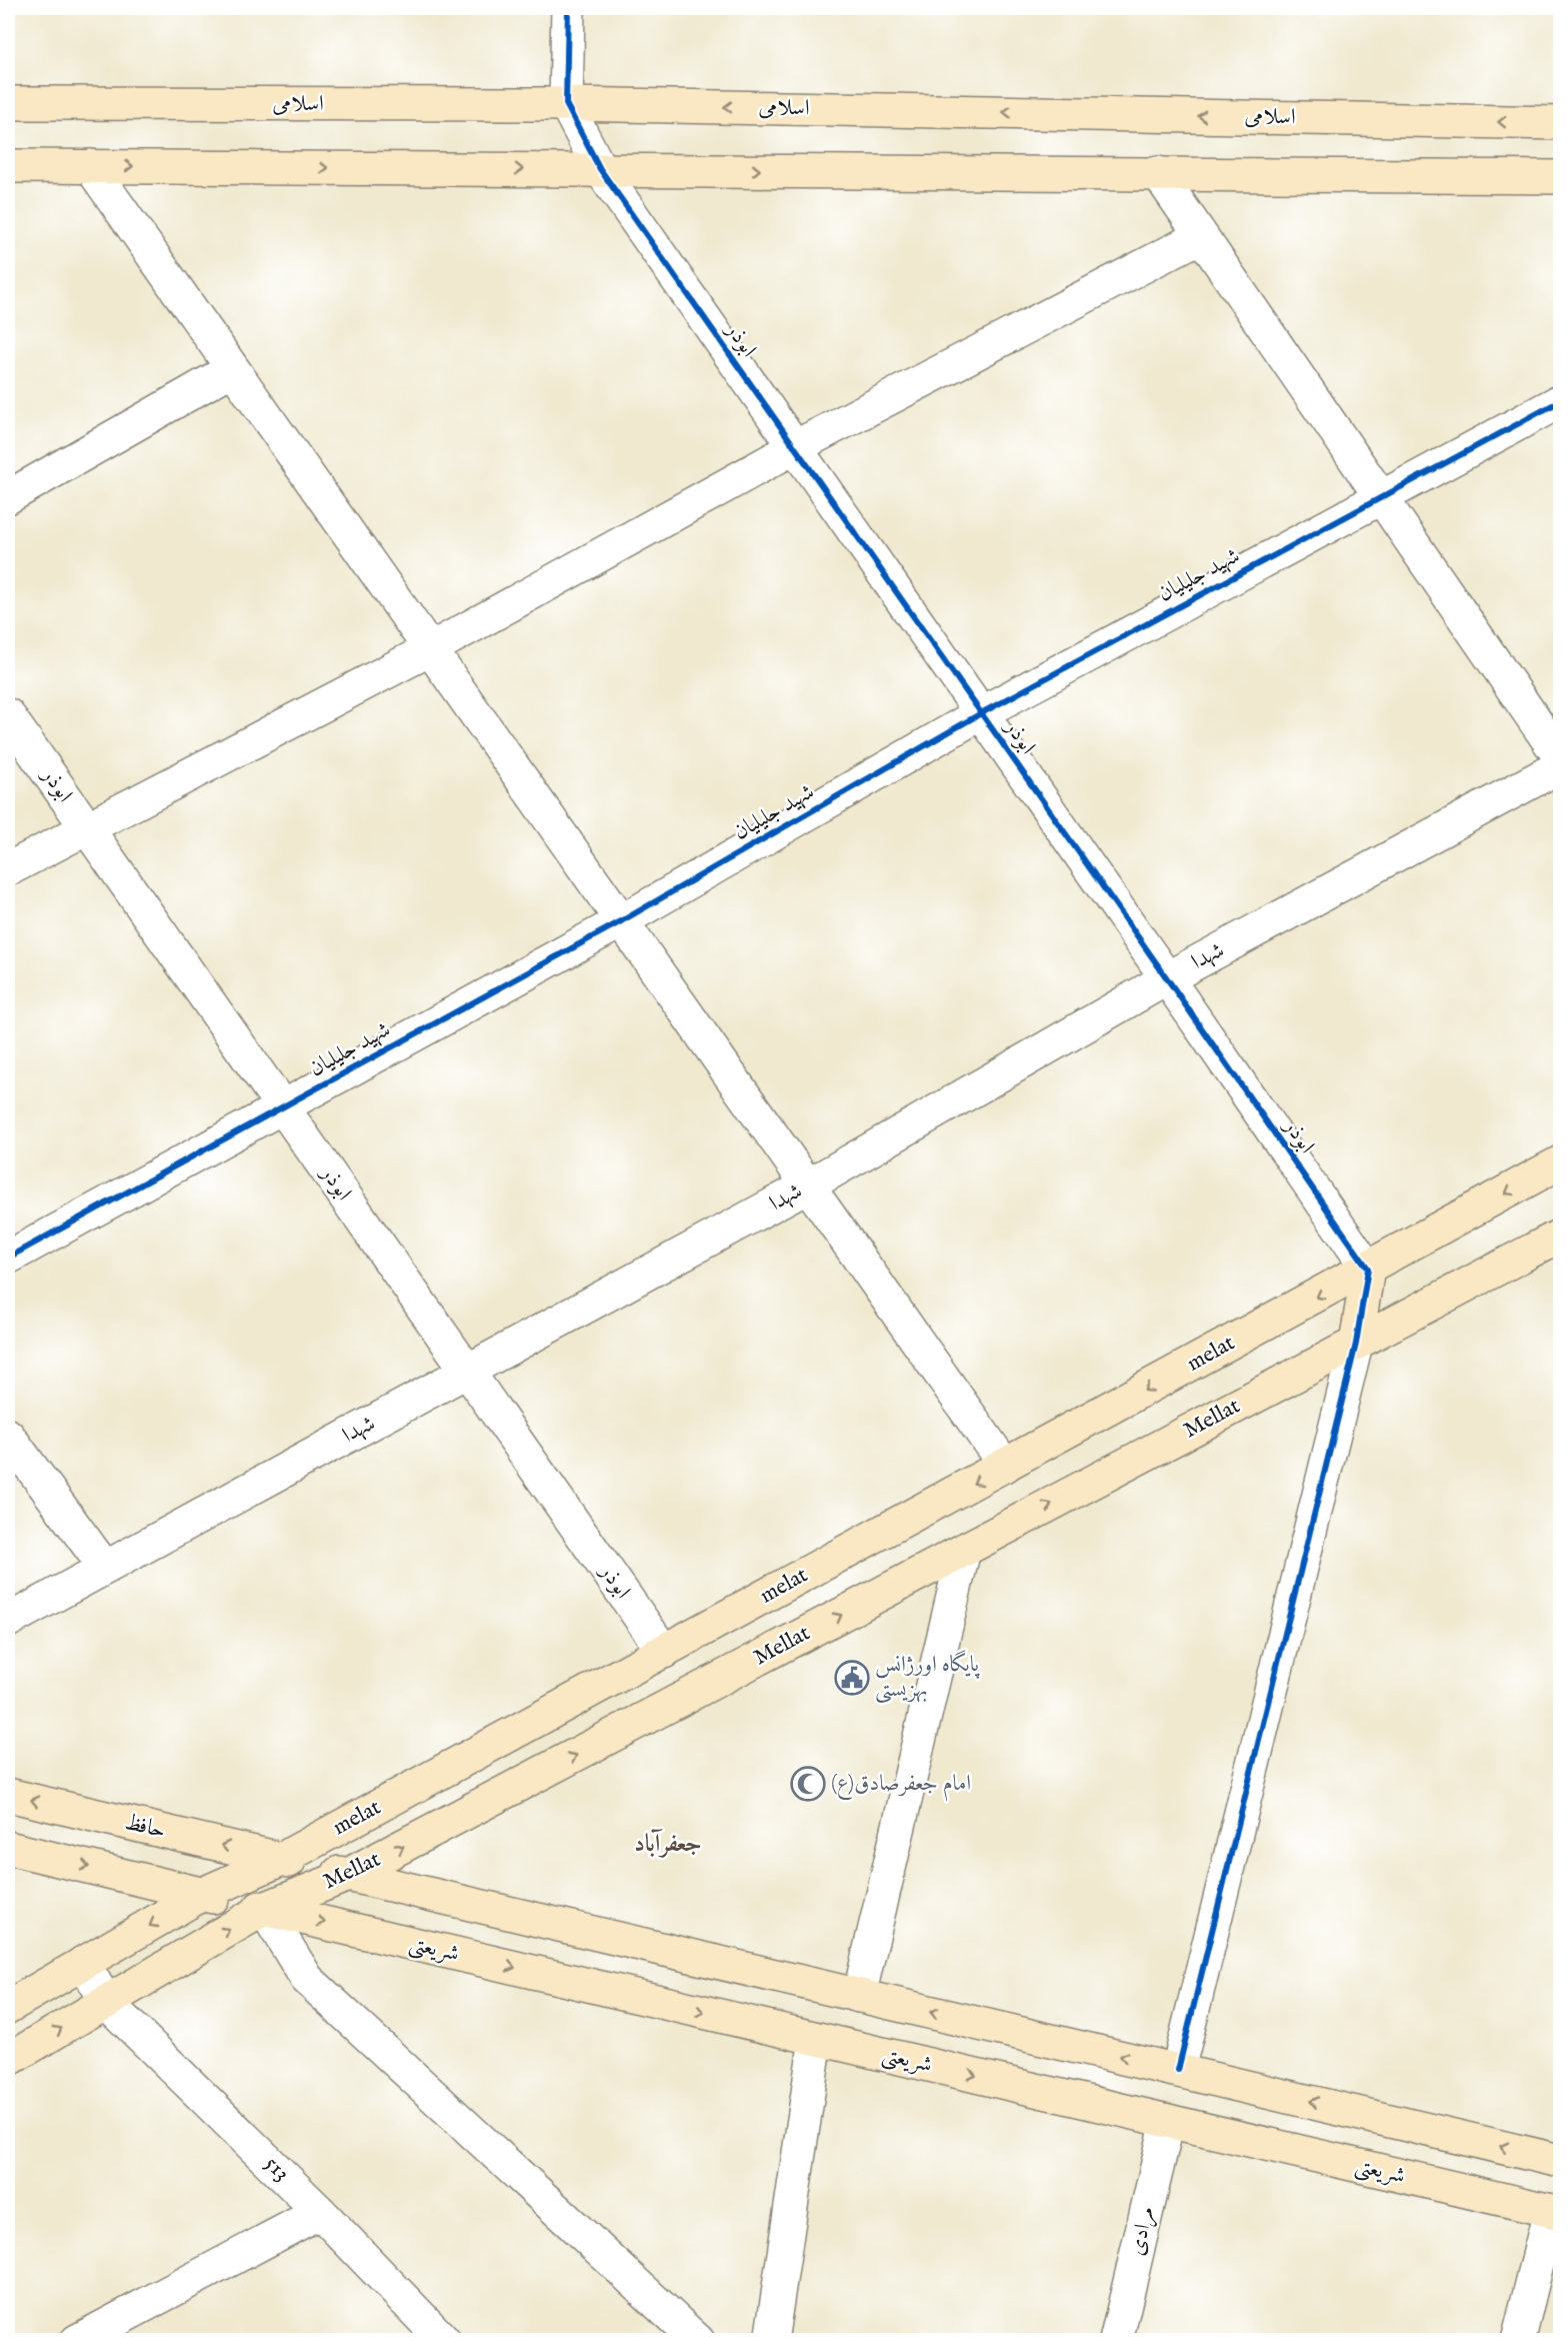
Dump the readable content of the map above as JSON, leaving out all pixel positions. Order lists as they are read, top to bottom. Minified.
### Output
{"streets":{"street":["اسلامی","ابوذر","شهید جلیلیان","شهدا","melat","Mellat","حافظ","شریعتی","513","مرادی"]},"crossings":[["اسلامی","ابوذر"],["ابوذر","شهید جلیلیان"],["ابوذر","شهدا"],["ابوذر","melat"],["melat","حافظ"],["melat","شریعتی"],["melat","513"],["Mellat","حافظ"],["Mellat","شریعتی"],["Mellat","513"],["شریعتی","مرادی"]],"one_way":["melat","Mellat"],"districts":["جعفرآباد"],"places":{"public building":["پایگاه اورژانس بهزیستی"],"mosque":["امام جعفرصادق(ع)"]}}
